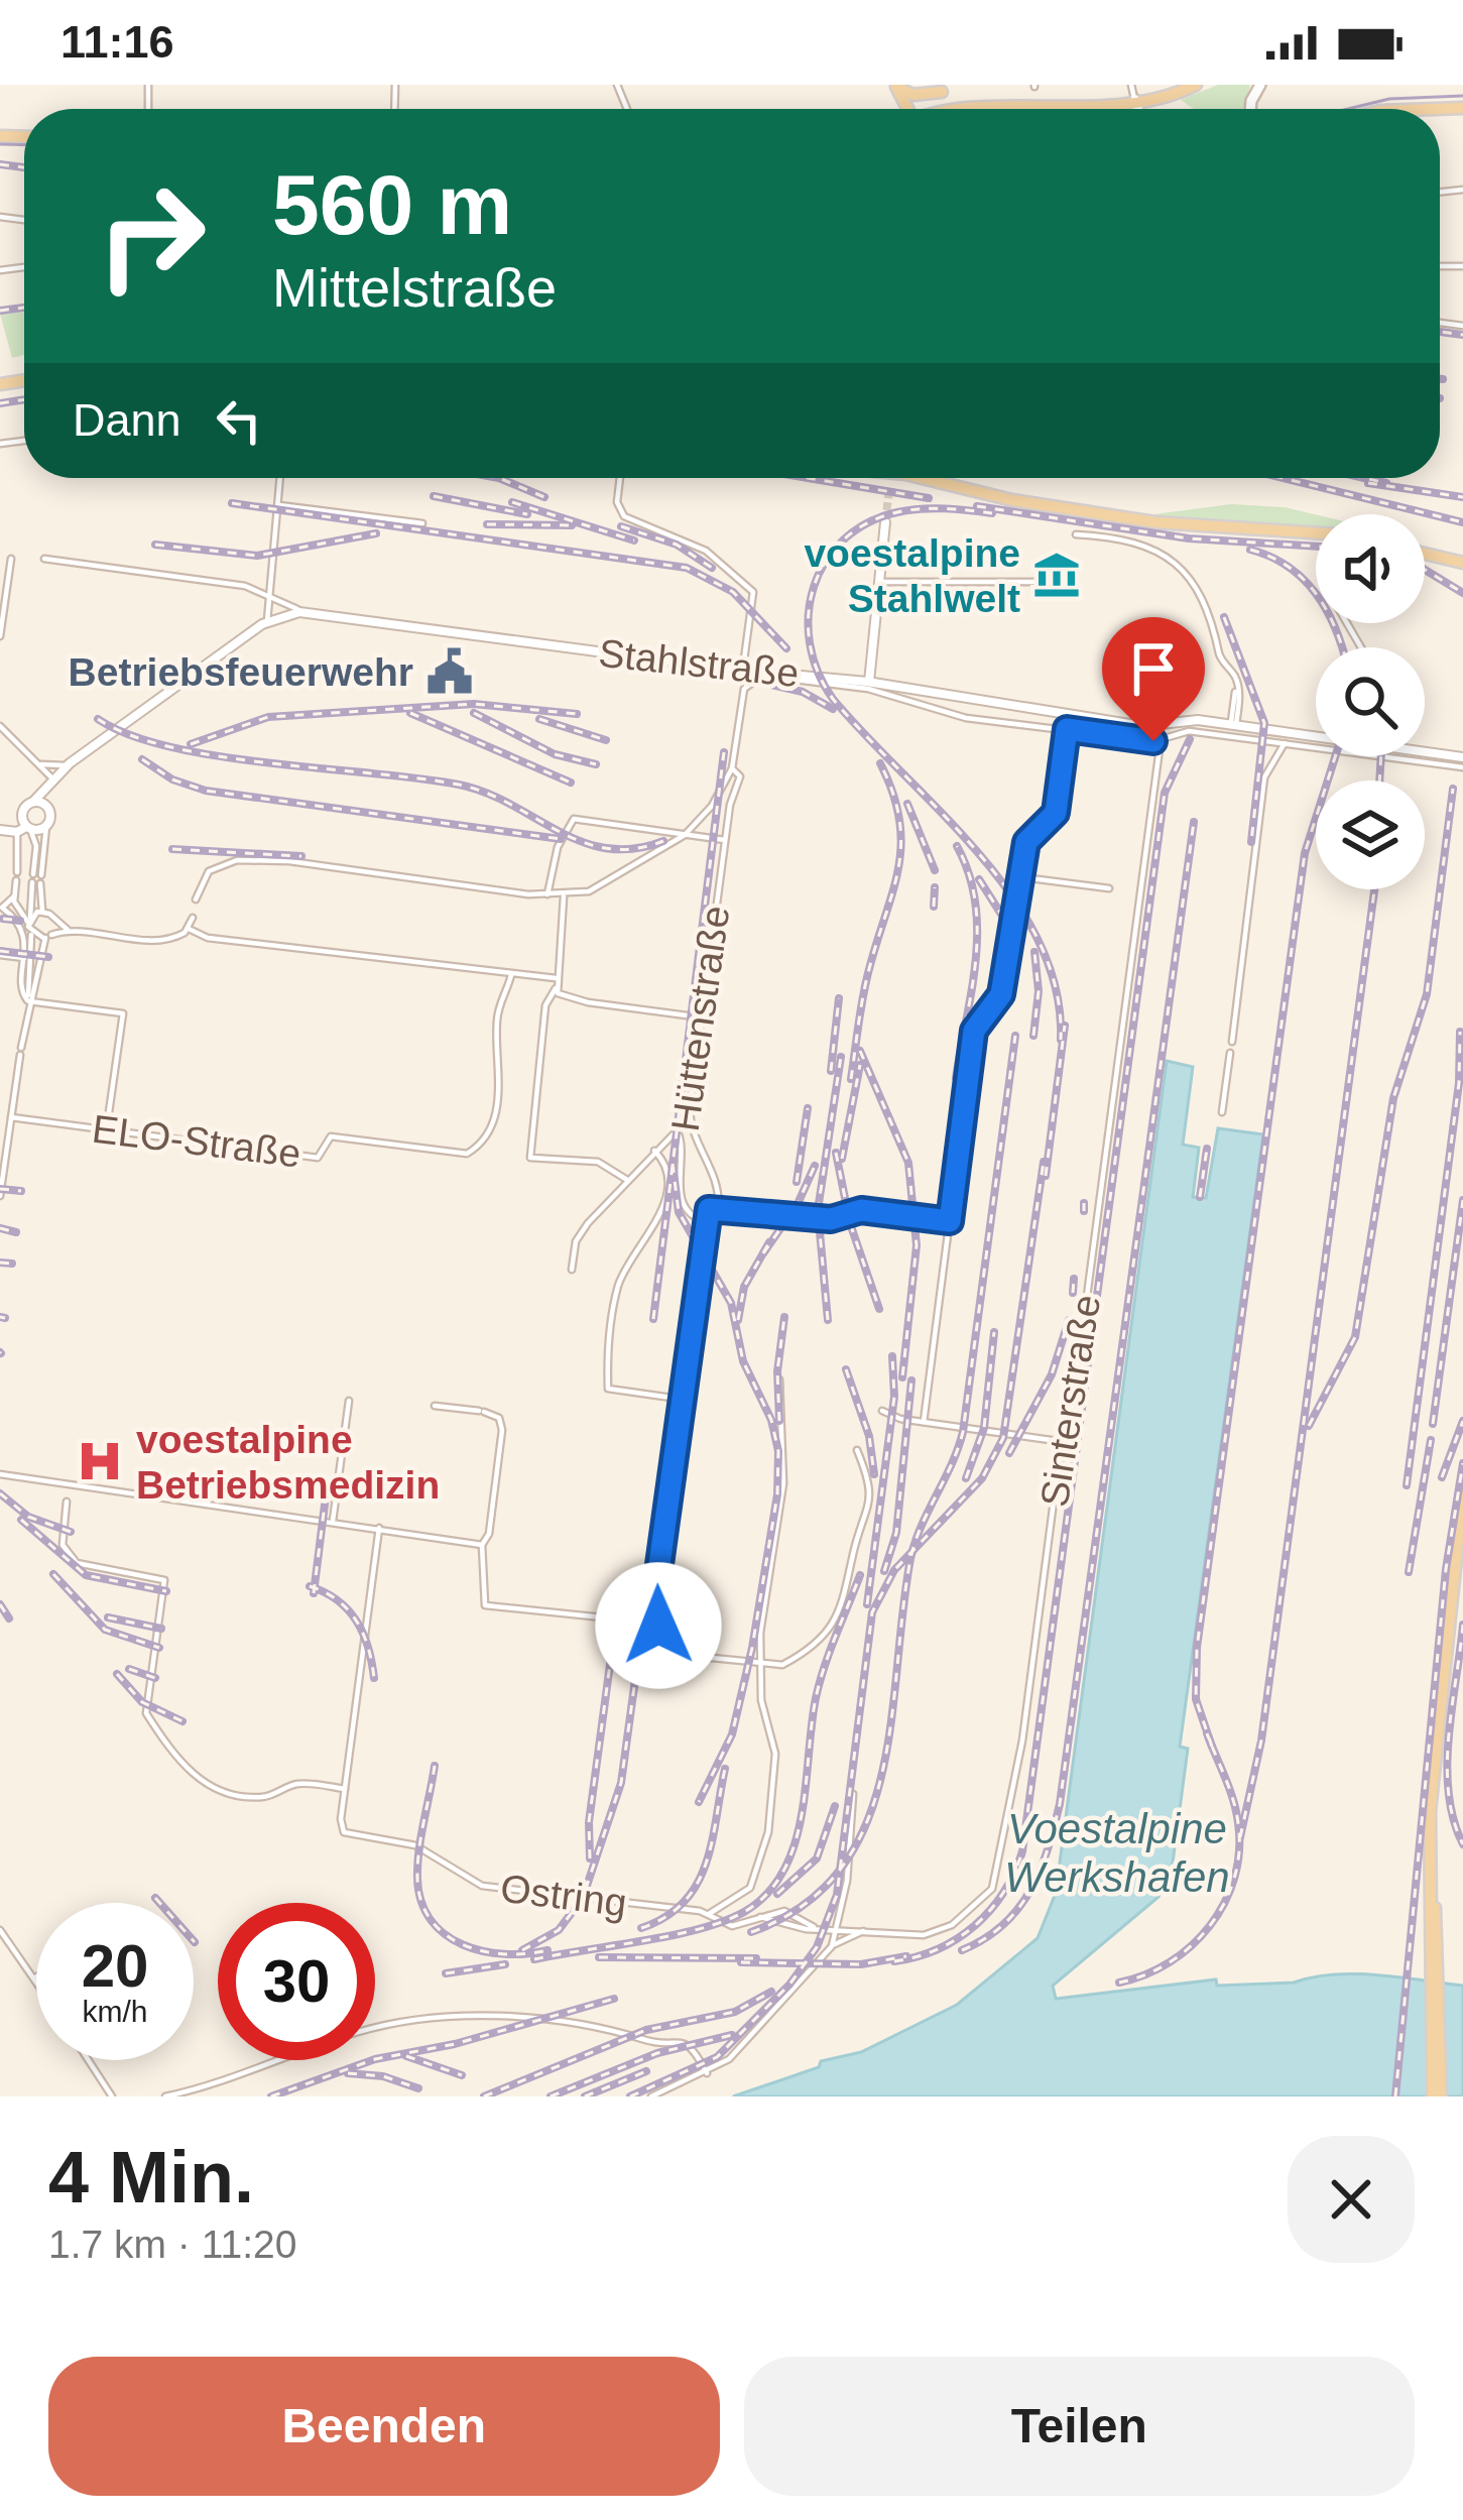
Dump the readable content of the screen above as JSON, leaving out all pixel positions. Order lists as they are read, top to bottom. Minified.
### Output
{"streets":{"street":["Stahlstraße","Hüttenstraße","ELO-Straße","Sinterstraße","Ostring"]},"crossings":[["Sinterstraße","Ostring"]],"water":["Voestalpine Werkshafen"],"places":{"museum":["voestalpine Stahlwelt"],"public building":["Betriebsfeuerwehr"],"hospital":["voestalpine Betriebsmedizin"]},"page":{"status":"11:16","turn":["560 m","Mittelstraße"],"then":"Dann","speed":"20 km/h","limit":"30","heading":["4 Min.","1.7 km · 11:20"],"buttons":["Beenden","Teilen"]}}
